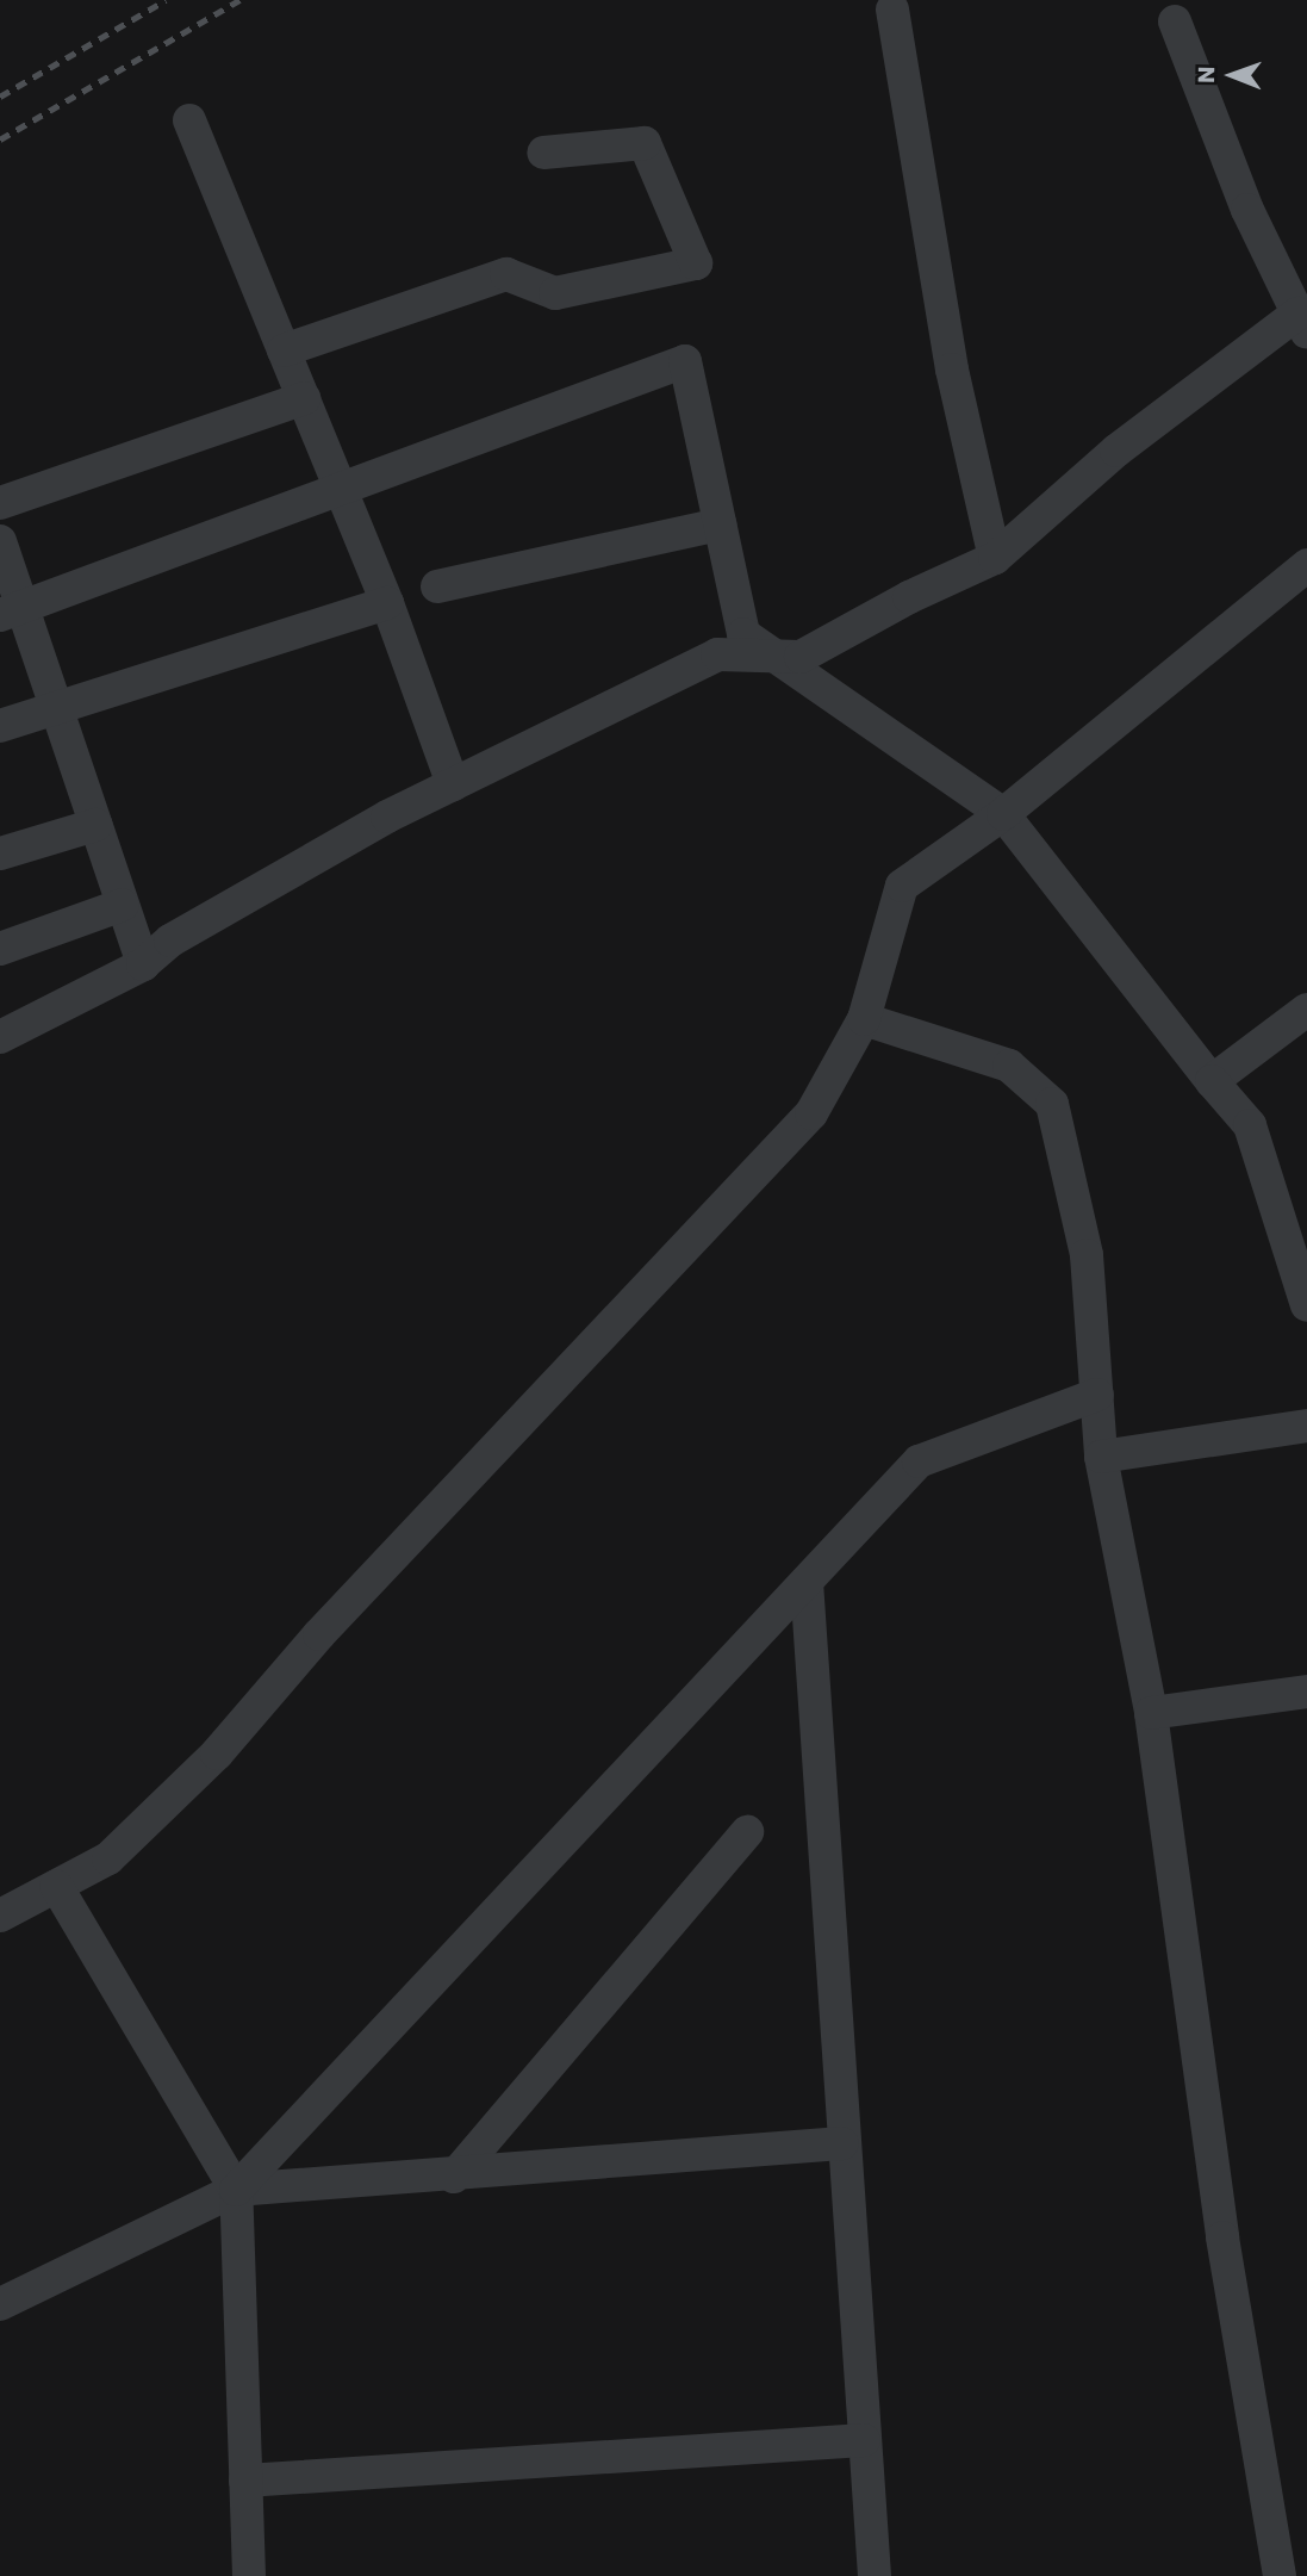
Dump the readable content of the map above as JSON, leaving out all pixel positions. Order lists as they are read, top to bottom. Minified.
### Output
{"north":"left"}
